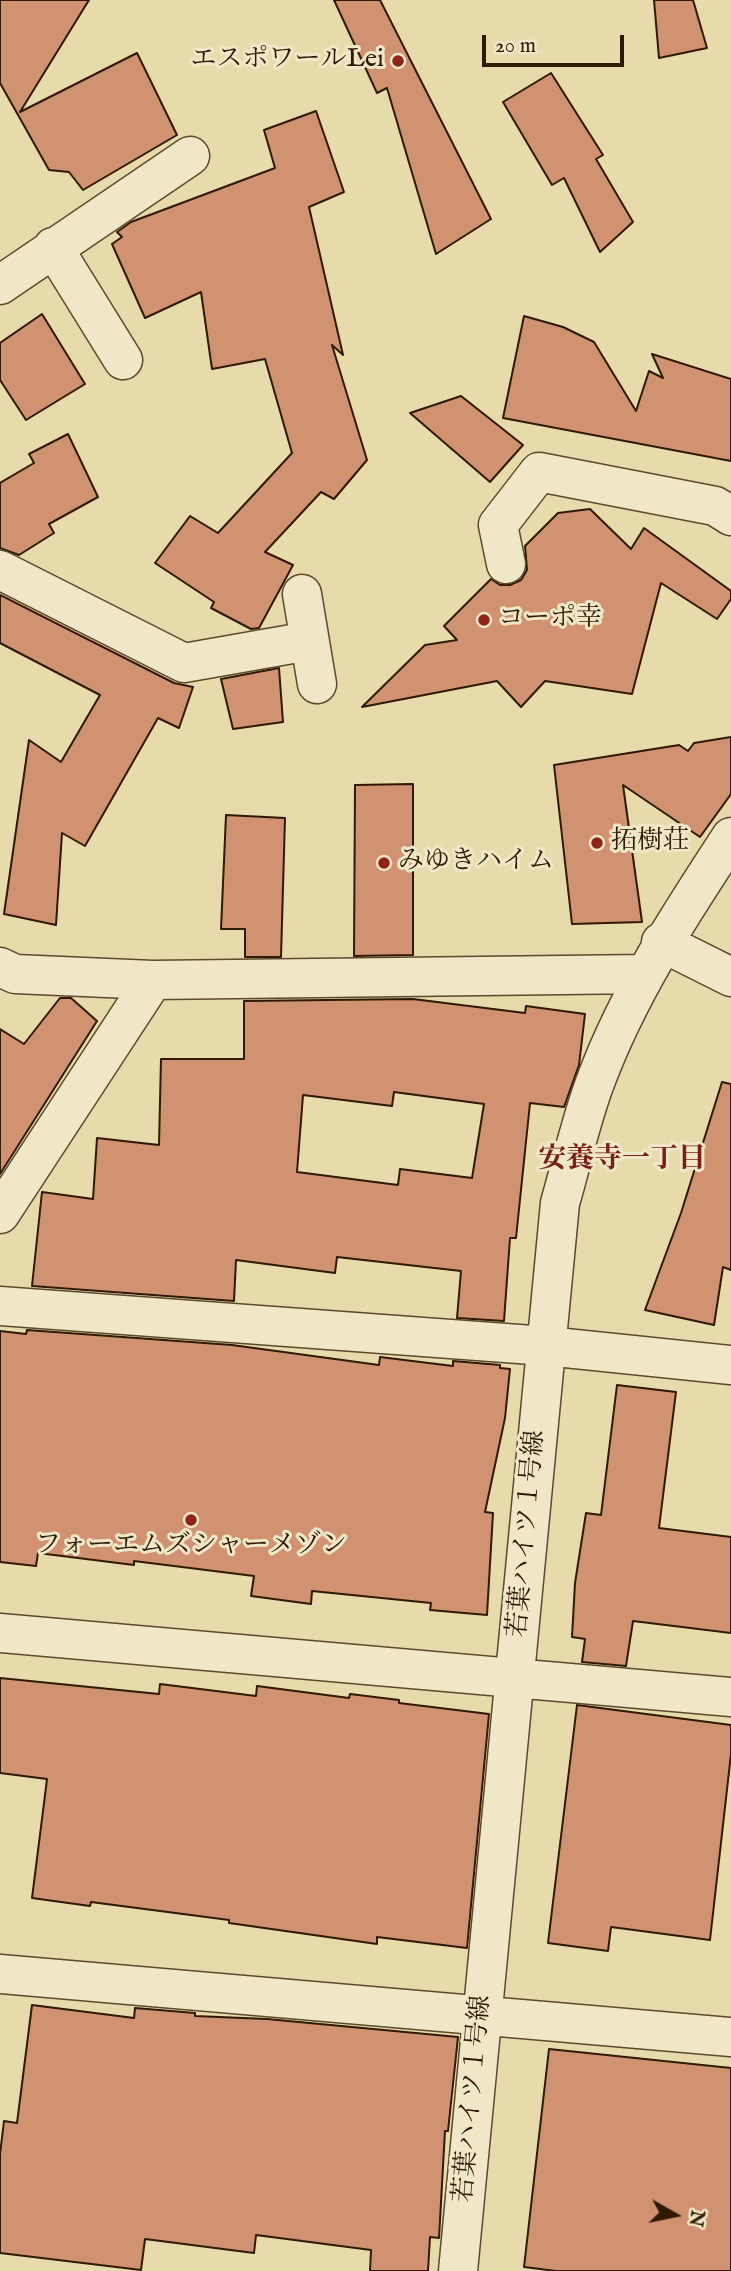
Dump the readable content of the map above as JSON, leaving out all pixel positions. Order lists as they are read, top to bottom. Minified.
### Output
{"streets":{"street":["若葉ハイツ１号線"]},"districts":["安養寺一丁目"],"places":["エスポワールLei","コーポ幸","拓樹荘","みゆきハイム","フォーエムズシャーメゾン"],"scale_bar":"20 m","north":"right"}
